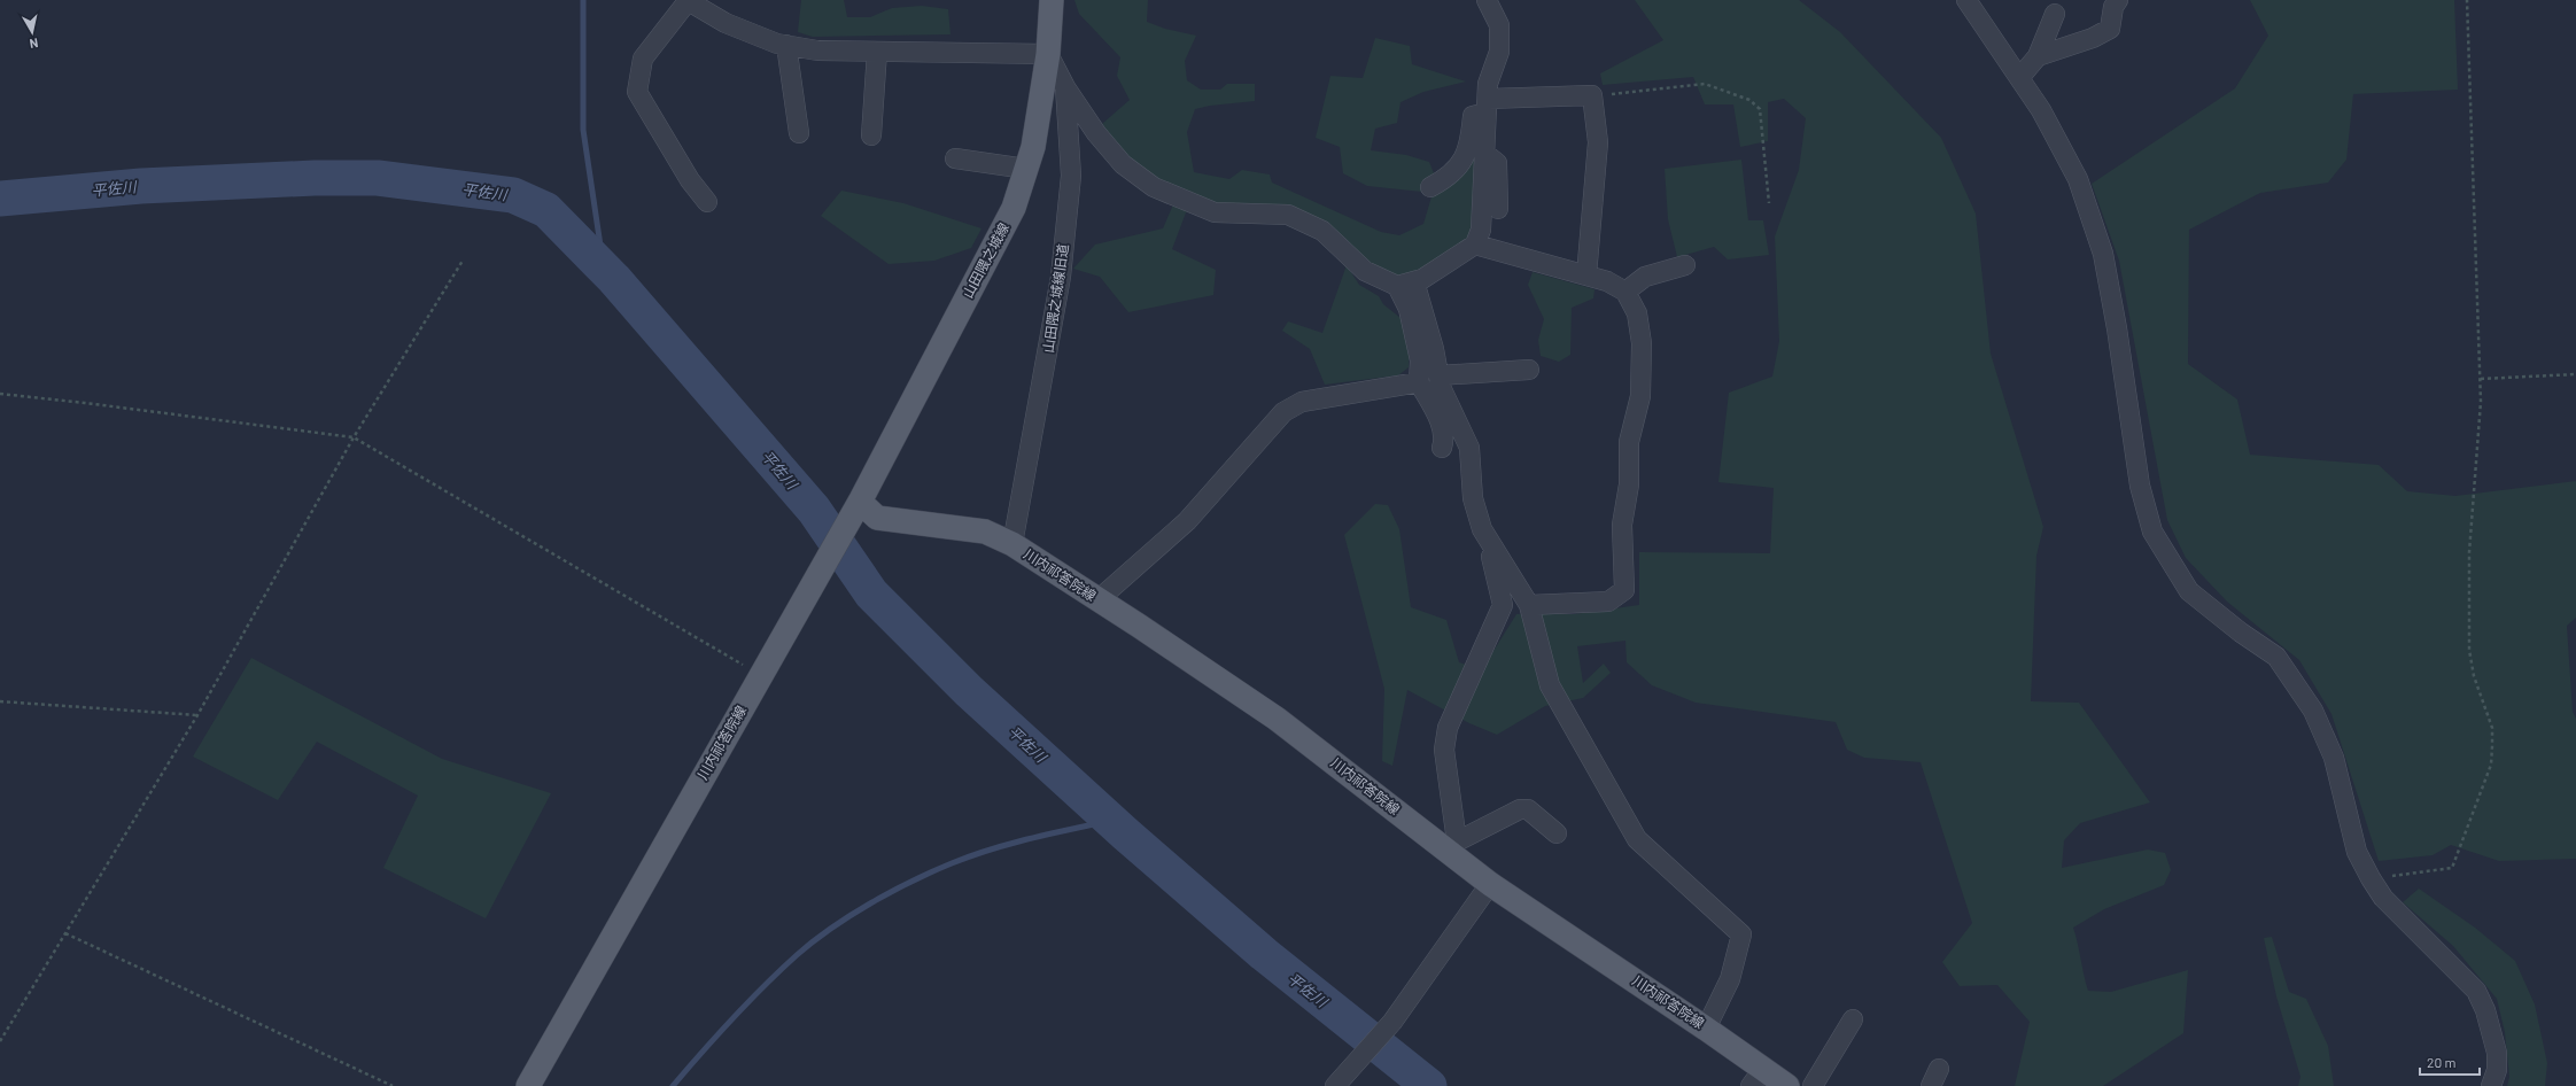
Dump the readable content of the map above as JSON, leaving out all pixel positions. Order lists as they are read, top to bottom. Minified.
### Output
{"streets":{"main road":["山田隈之城線","川内祁答院線"],"street":["山田隈之城線旧道"]},"crossings":[["山田隈之城線","山田隈之城線旧道"],["山田隈之城線","川内祁答院線"],["山田隈之城線旧道","川内祁答院線"]],"water":["平佐川"],"scale_bar":"20 m","north":"bottom"}
